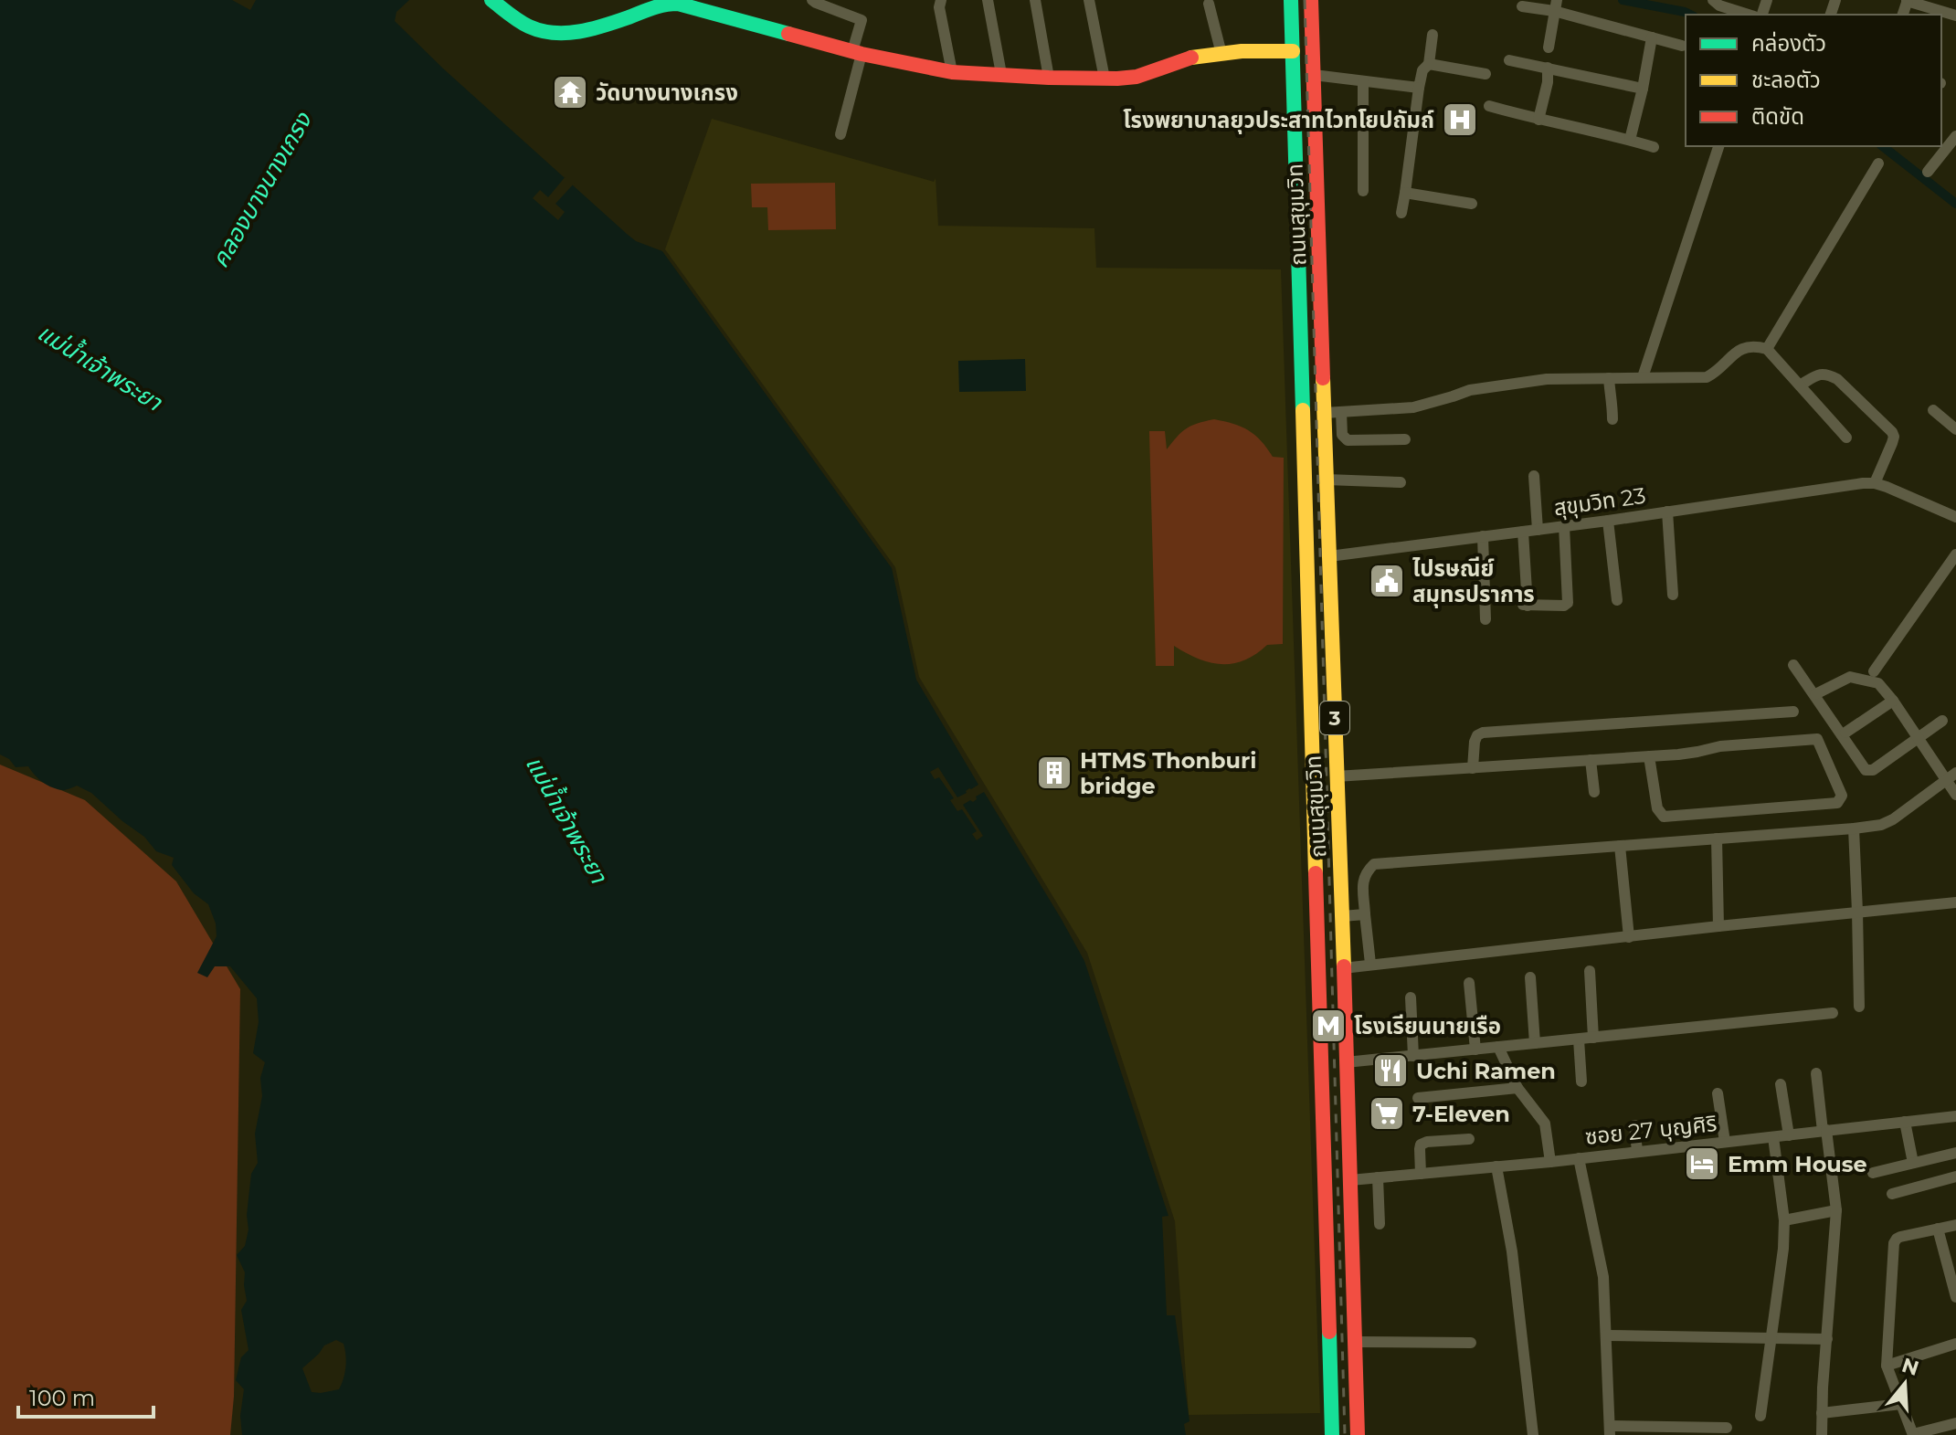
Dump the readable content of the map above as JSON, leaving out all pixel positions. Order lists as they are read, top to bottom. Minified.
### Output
{"streets":{"main road":["ถนนสุขุมวิท","3"],"street":["สุขุมวิท 23","ซอย 27 บุญศิริ"]},"crossings":[["ถนนสุขุมวิท","สุขุมวิท 23"],["ถนนสุขุมวิท","ซอย 27 บุญศิริ"]],"water":["คลองบางนางเกรง","แม่น้ำเจ้าพระยา"],"places":{"temple":["วัดบางนางเกรง"],"hospital":["โรงพยาบาลยุวประสาทไวทโยปถัมถ์"],"public building":["ไปรษณีย์ สมุทรปราการ"],"building":["HTMS Thonburi bridge"],"metro station":["โรงเรียนนายเรือ"],"restaurant":["Uchi Ramen"],"supermarket":["7-Eleven"],"hotel":["Emm House"]},"legend":["คล่องตัว","ชะลอตัว","ติดขัด"],"scale_bar":"100 m","north":"top"}
